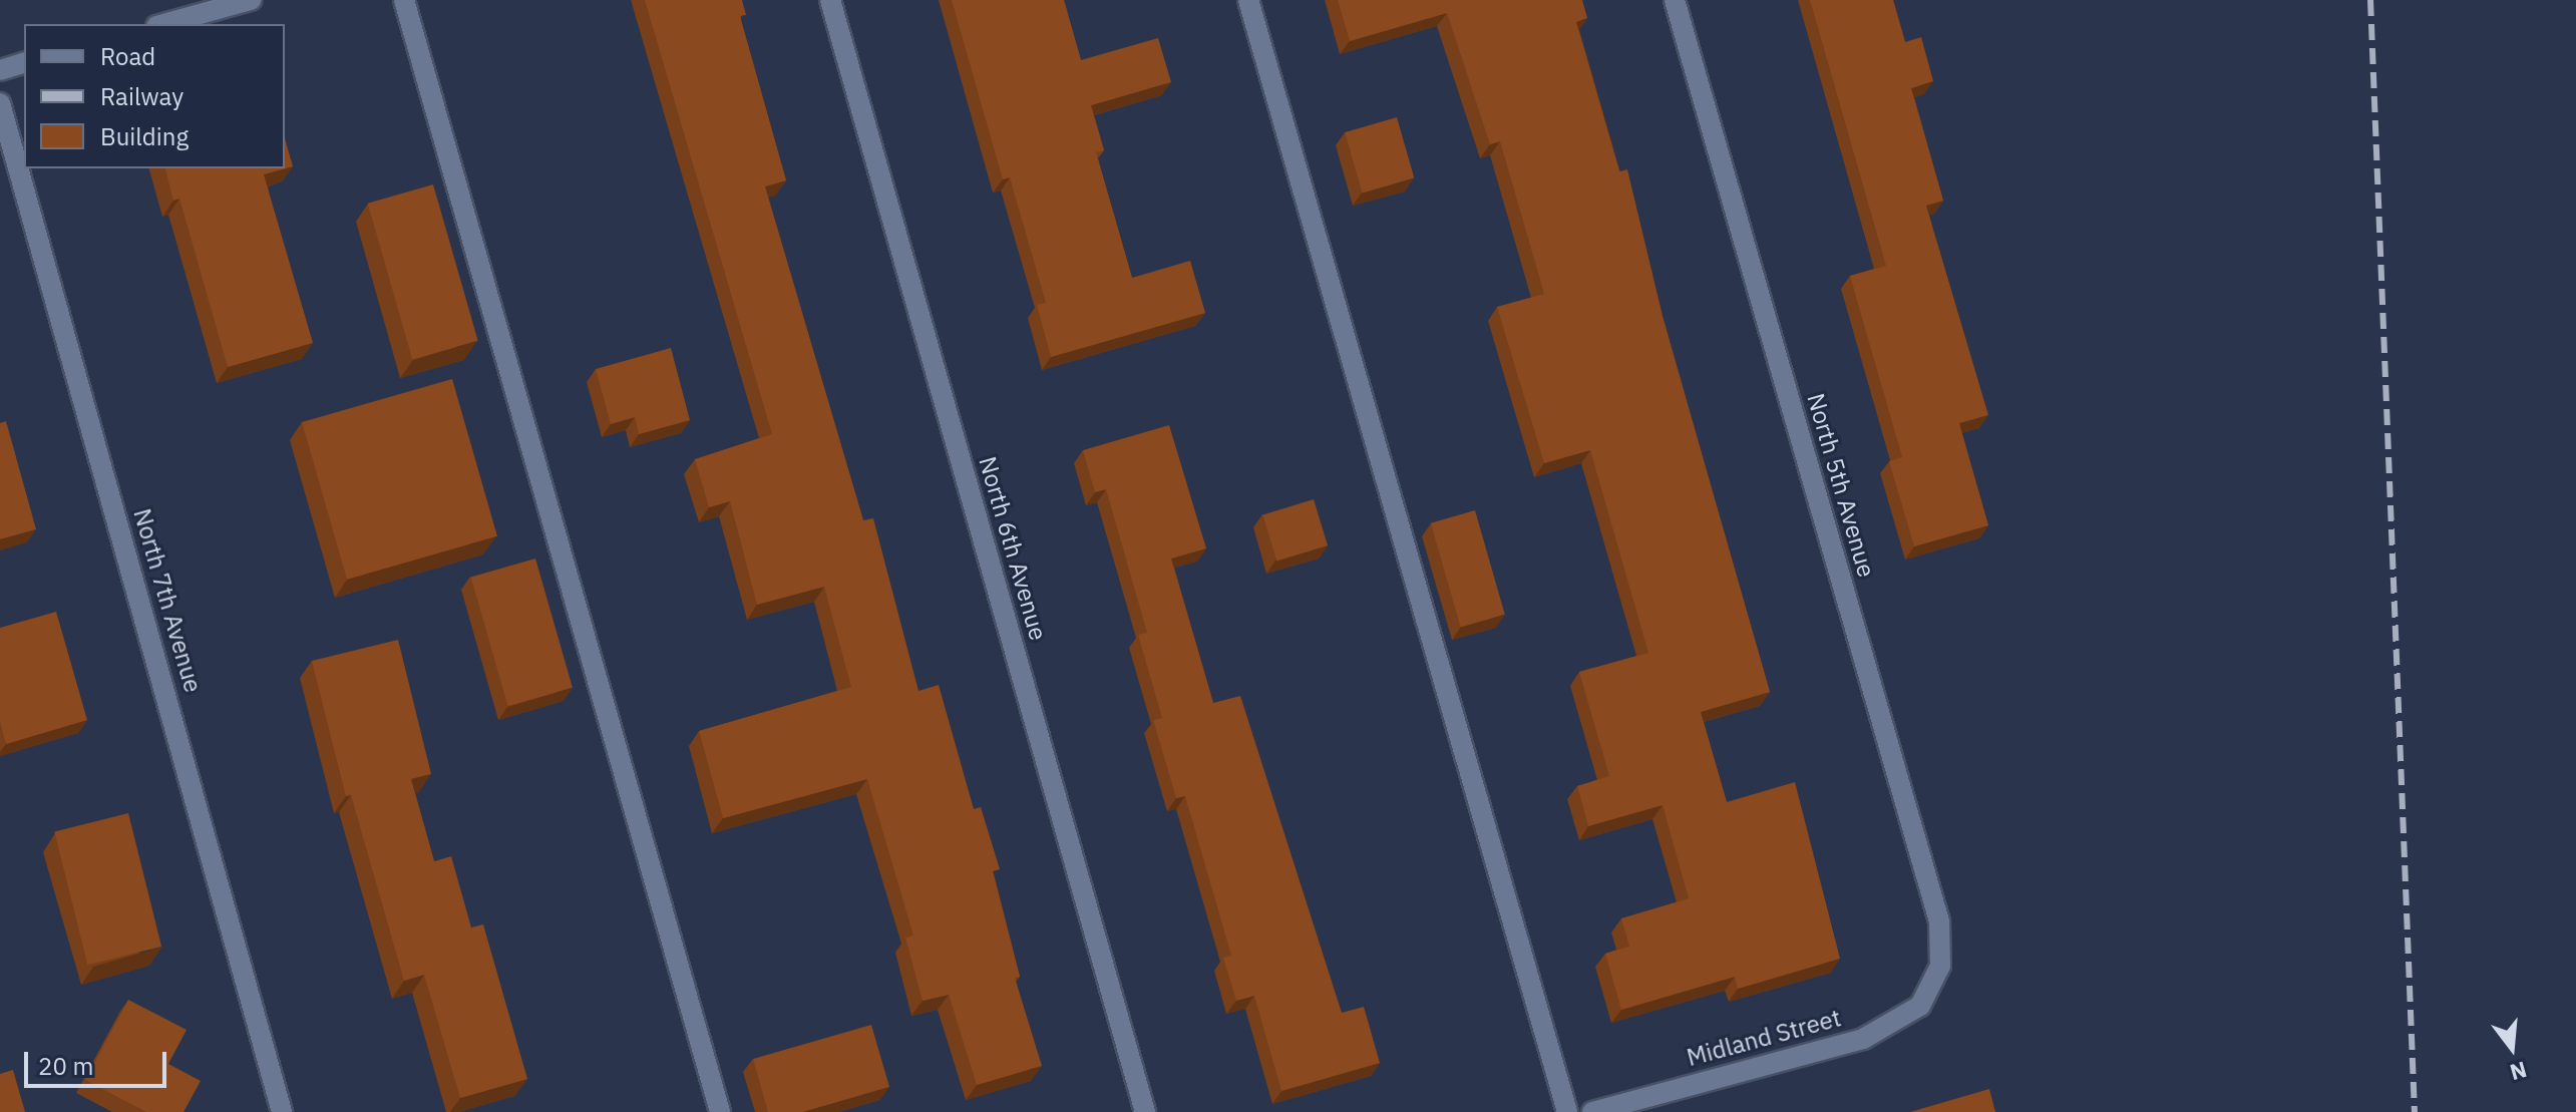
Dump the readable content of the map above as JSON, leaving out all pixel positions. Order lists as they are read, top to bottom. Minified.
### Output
{"streets":{"street":["North 5th Avenue","North 6th Avenue","North 7th Avenue","Midland Street"]},"crossings":[["North 5th Avenue","Midland Street"]],"legend":["Road","Railway","Building"],"scale_bar":"20 m","north":"bottom"}
